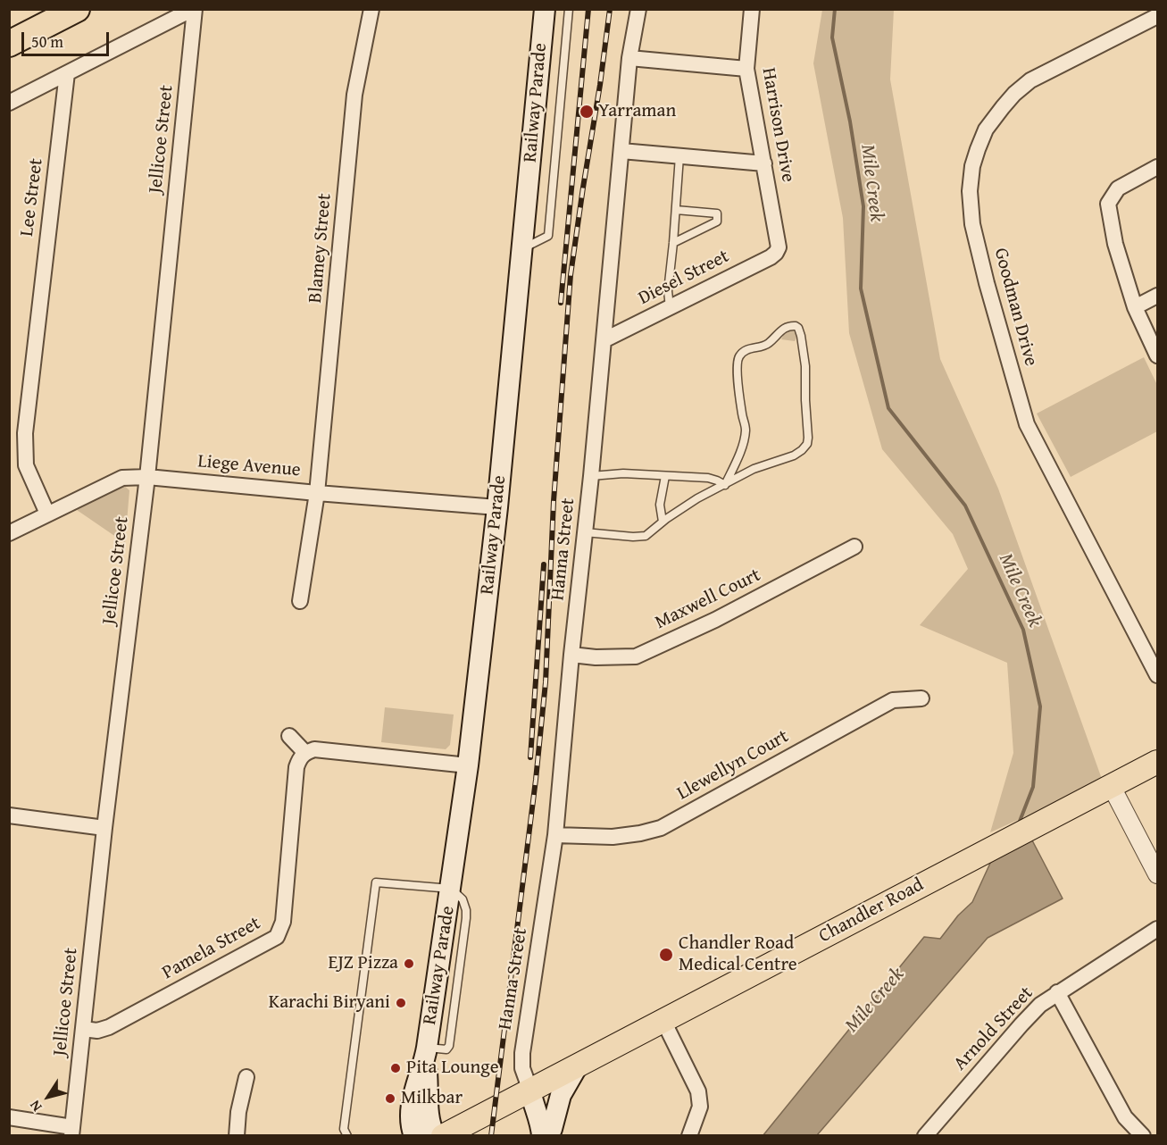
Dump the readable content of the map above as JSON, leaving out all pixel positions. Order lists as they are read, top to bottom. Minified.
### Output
{"streets":{"main road":["Railway Parade","Chandler Road"],"street":["Harrison Drive","Jellicoe Street","Lee Street","Blamey Street","Diesel Street","Goodman Drive","Liege Avenue","Hanna Street","Maxwell Court","Llewellyn Court","Pamela Street","Arnold Street"]},"crossings":[["Railway Parade","Liege Avenue"],["Harrison Drive","Diesel Street"],["Jellicoe Street","Liege Avenue"],["Jellicoe Street","Pamela Street"],["Lee Street","Liege Avenue"],["Blamey Street","Liege Avenue"],["Diesel Street","Hanna Street"],["Hanna Street","Maxwell Court"],["Hanna Street","Llewellyn Court"],["Hanna Street","Chandler Road"]],"water":["Mile Creek"],"places":["Yarraman","Chandler Road Medical Centre","EJZ Pizza","Karachi Biryani","Pita Lounge","Milkbar"],"scale_bar":"50 m","north":"bottom left"}
